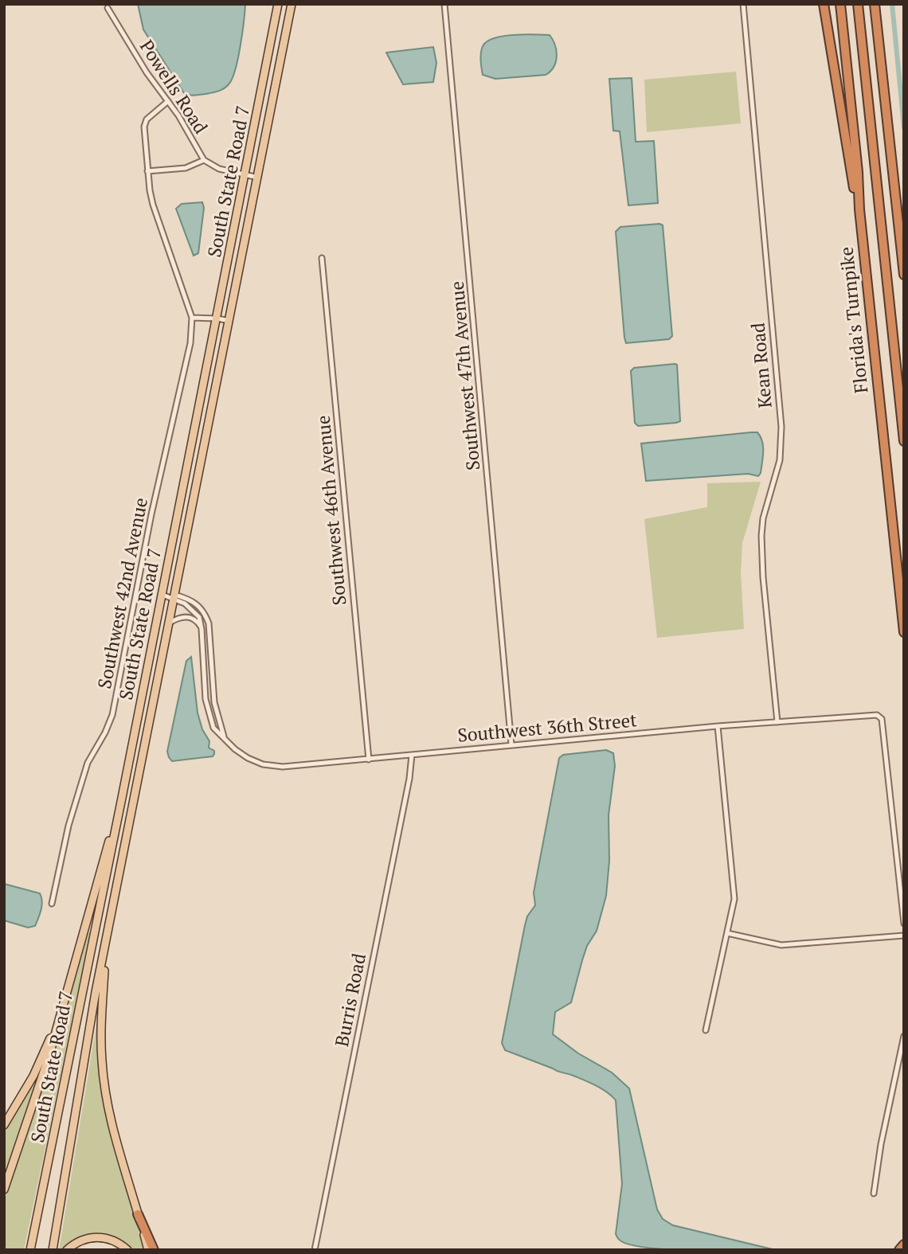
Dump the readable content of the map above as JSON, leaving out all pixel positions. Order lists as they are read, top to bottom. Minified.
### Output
{"streets":{"highway":["Florida's Turnpike"],"main road":["South State Road 7"],"street":["Powells Road","Kean Road","Southwest 47th Avenue","Southwest 46th Avenue","Southwest 42nd Avenue","Southwest 36th Street","Burris Road"]},"crossings":[["Powells Road","South State Road 7"],["South State Road 7","Southwest 36th Street"],["Kean Road","Southwest 36th Street"],["Southwest 47th Avenue","Southwest 36th Street"],["Southwest 46th Avenue","Southwest 36th Street"],["Southwest 36th Street","Burris Road"]]}
